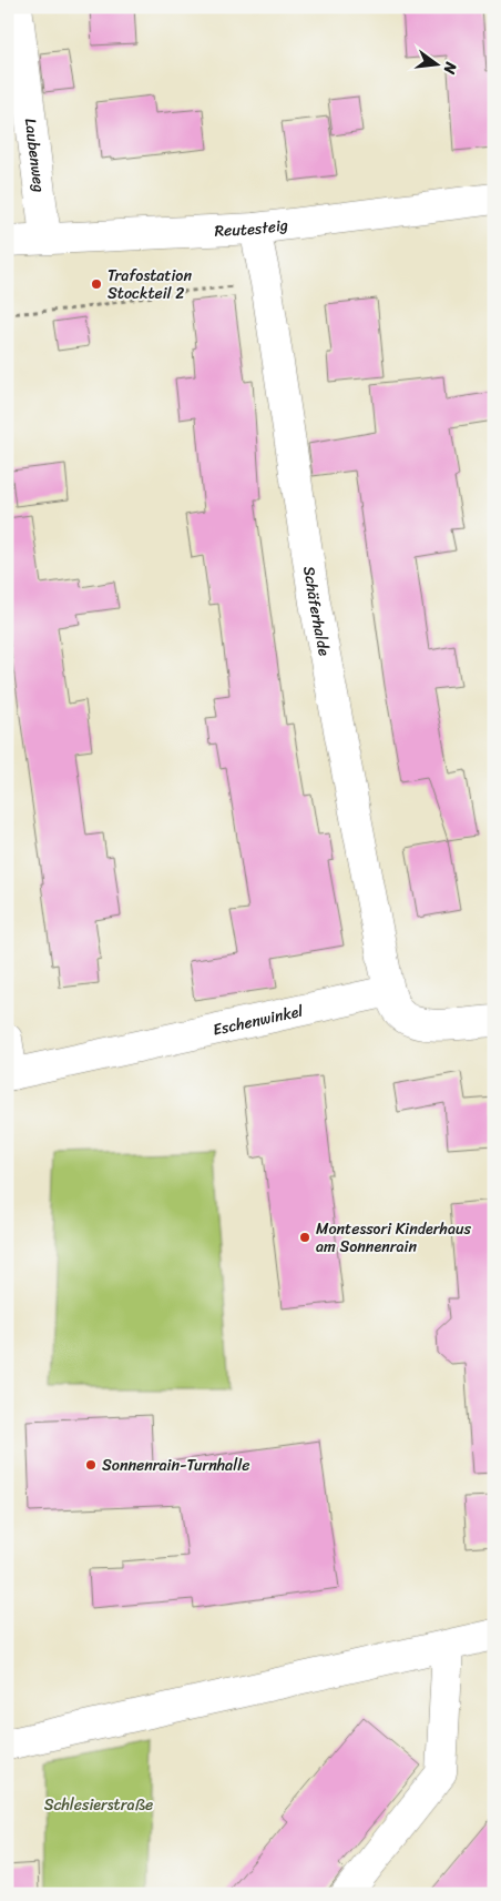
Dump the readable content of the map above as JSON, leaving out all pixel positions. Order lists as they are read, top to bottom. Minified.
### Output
{"streets":{"street":["Laubenweg","Reutesteig","Schäferhalde","Eschenwinkel"]},"crossings":[["Laubenweg","Reutesteig"],["Reutesteig","Schäferhalde"],["Schäferhalde","Eschenwinkel"]],"parks":["Schlesierstraße"],"places":["Trafostation Stockteil 2","Montessori Kinderhaus am Sonnenrain","Sonnenrain-Turnhalle"],"north":"right"}
